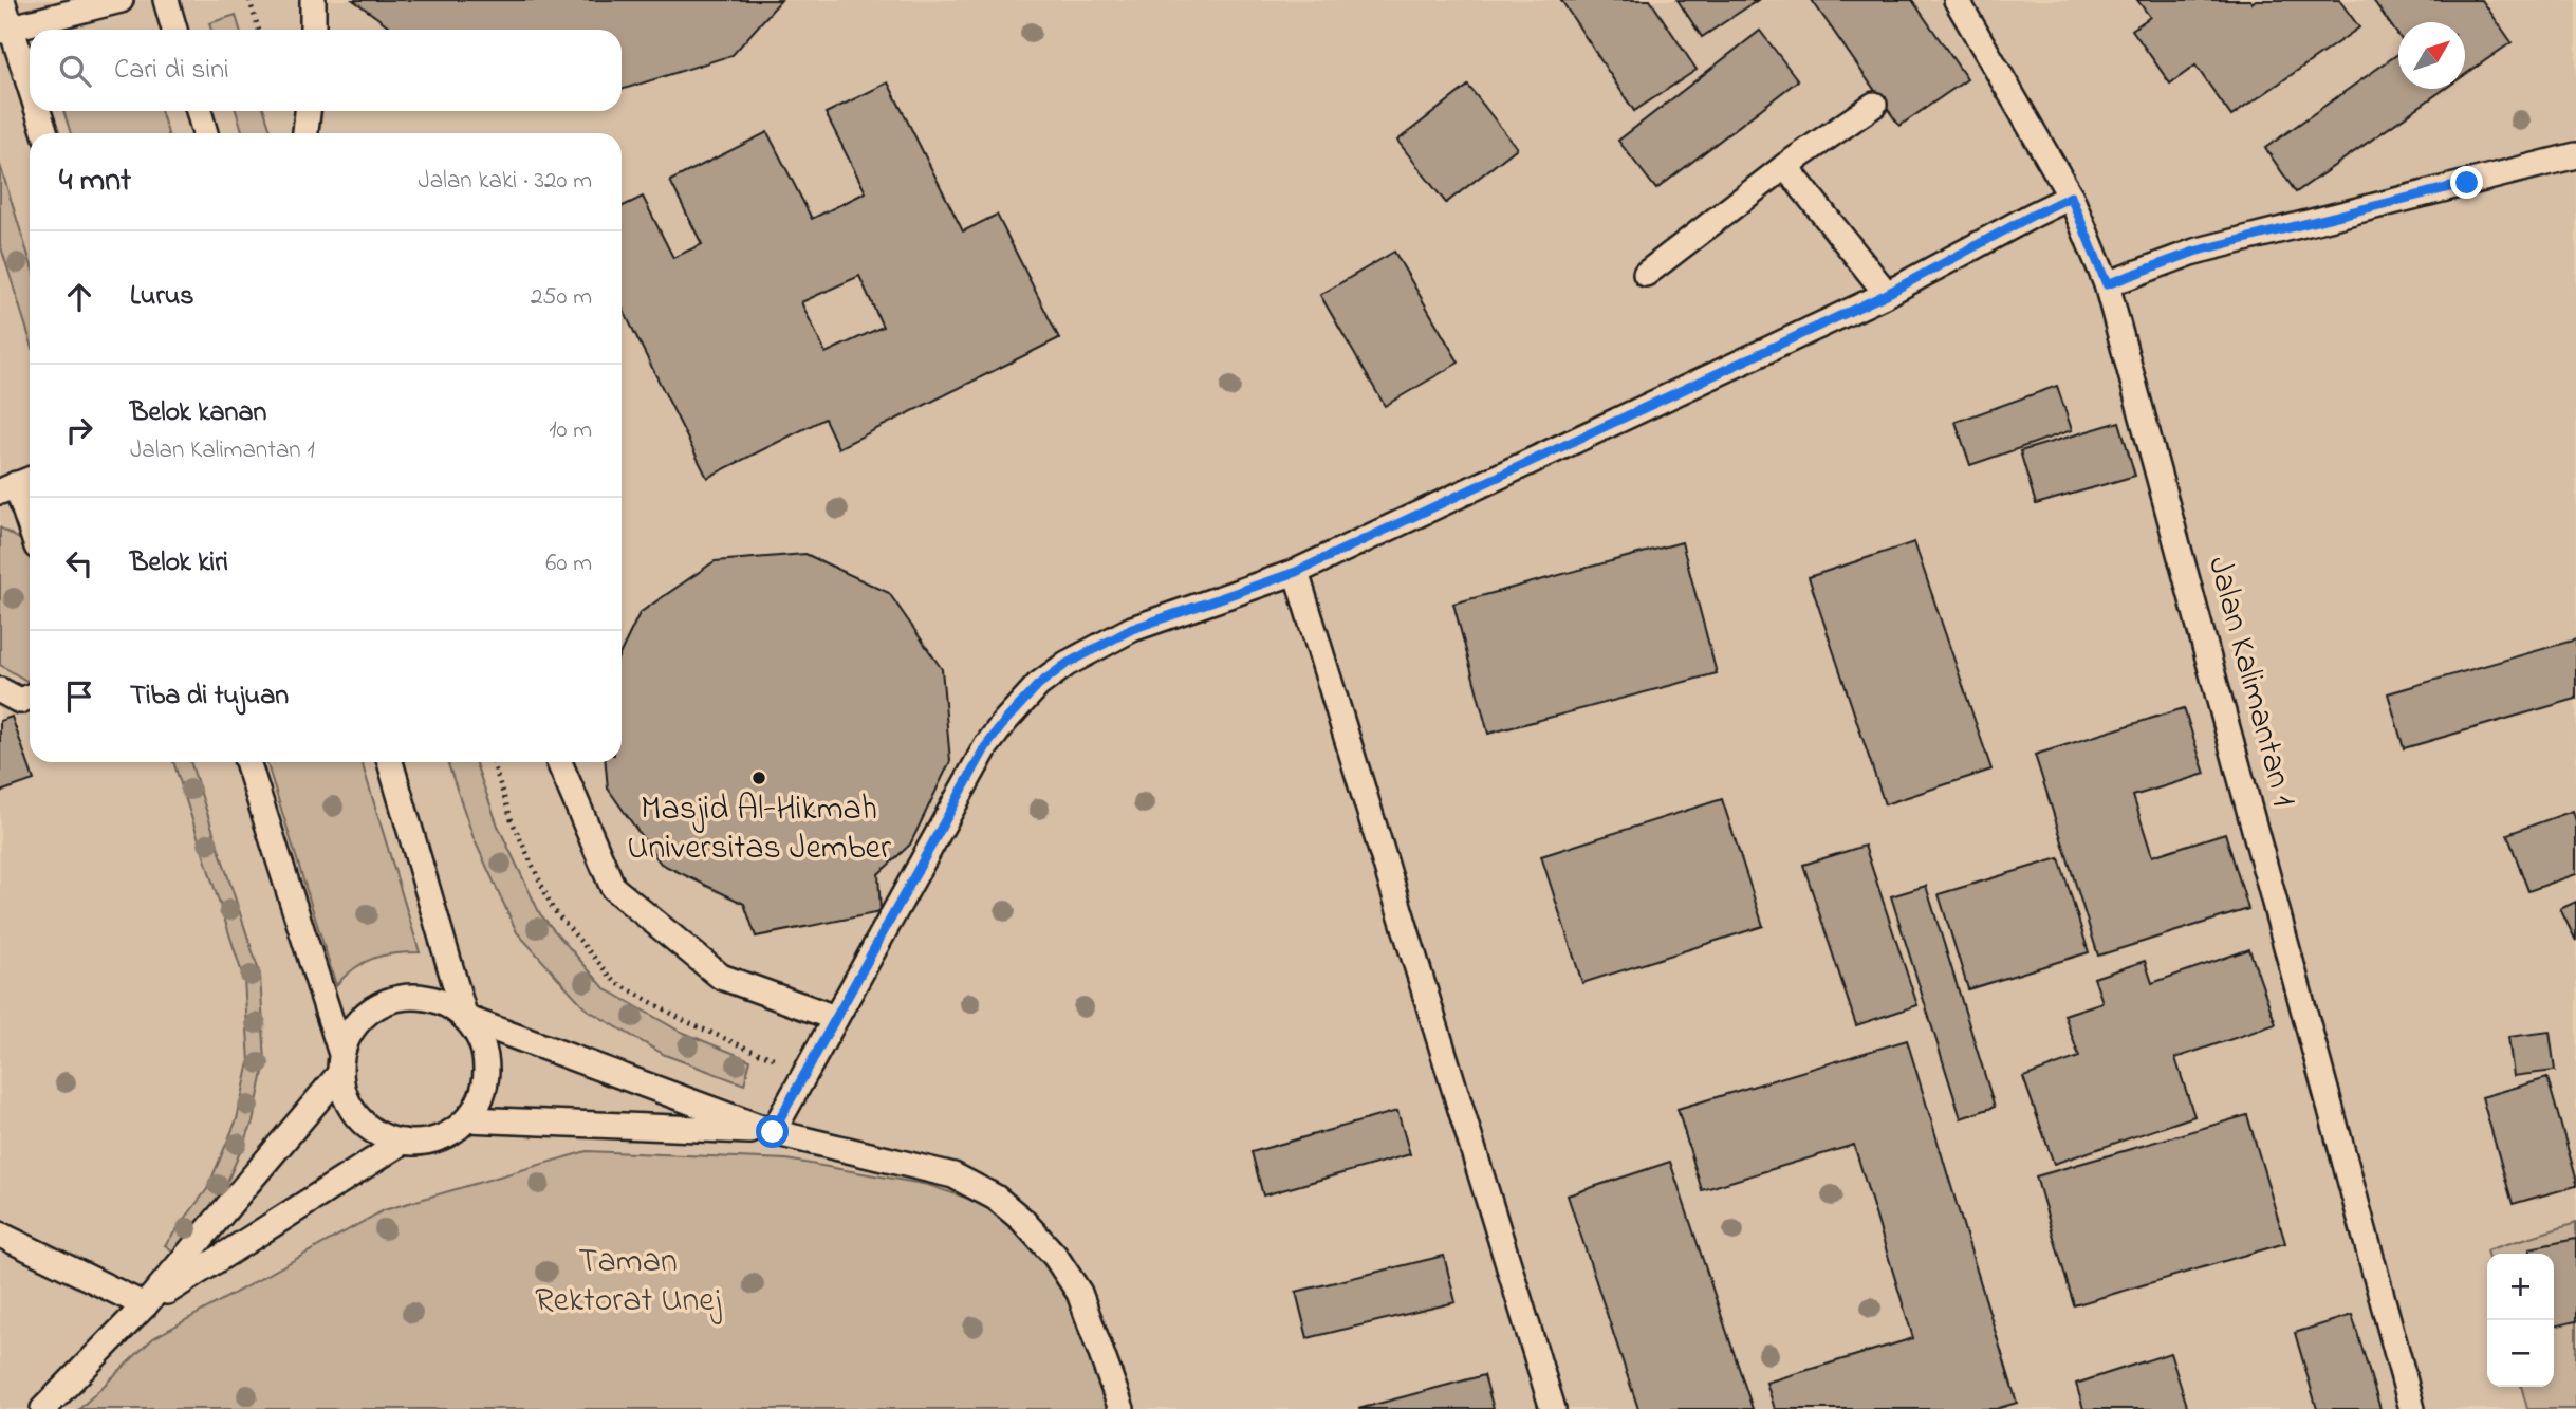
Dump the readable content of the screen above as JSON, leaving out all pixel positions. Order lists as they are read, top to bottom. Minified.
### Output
{"streets":{"lane":["Jalan Kalimantan 1"]},"parks":["Taman Rektorat Unej"],"places":["Masjid Al-Hikmah Universitas Jember"],"north":"top right","page":{"search":"Cari di sini","heading":["4 mnt","Jalan kaki · 320 m"],"list":[["Lurus","250 m"],["Belok kanan","Jalan Kalimantan 1","10 m"],["Belok kiri","60 m"],"Tiba di tujuan"],"map_buttons":["+","−"]}}
